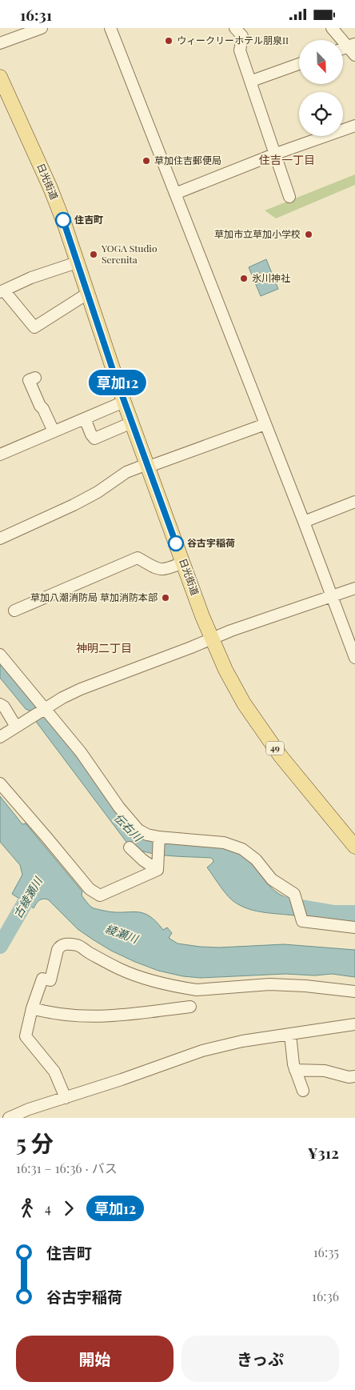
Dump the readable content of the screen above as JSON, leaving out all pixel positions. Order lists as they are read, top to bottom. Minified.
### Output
{"streets":{"main road":["日光街道","49"]},"districts":["住吉一丁目","神明二丁目"],"water":["伝右川","古綾瀬川","綾瀬川"],"places":["ウィークリーホテル朋泉II","草加住吉郵便局","住吉町","草加市立草加小学校","YOGA Studio Serenita","氷川神社","谷古宇稲荷","草加八潮消防局 草加消防本部"],"lines":["bus line 草加12"],"north":"bottom right","page":{"status":"16:31","on_map":"草加12","heading":["5 分","16:31 – 16:36 · バス","¥312"],"legs":["4","草加12"],"list":[{"name":"住吉町","value":"16:35"},{"name":"谷古宇稲荷","value":"16:36"}],"buttons":["開始","きっぷ"]}}
